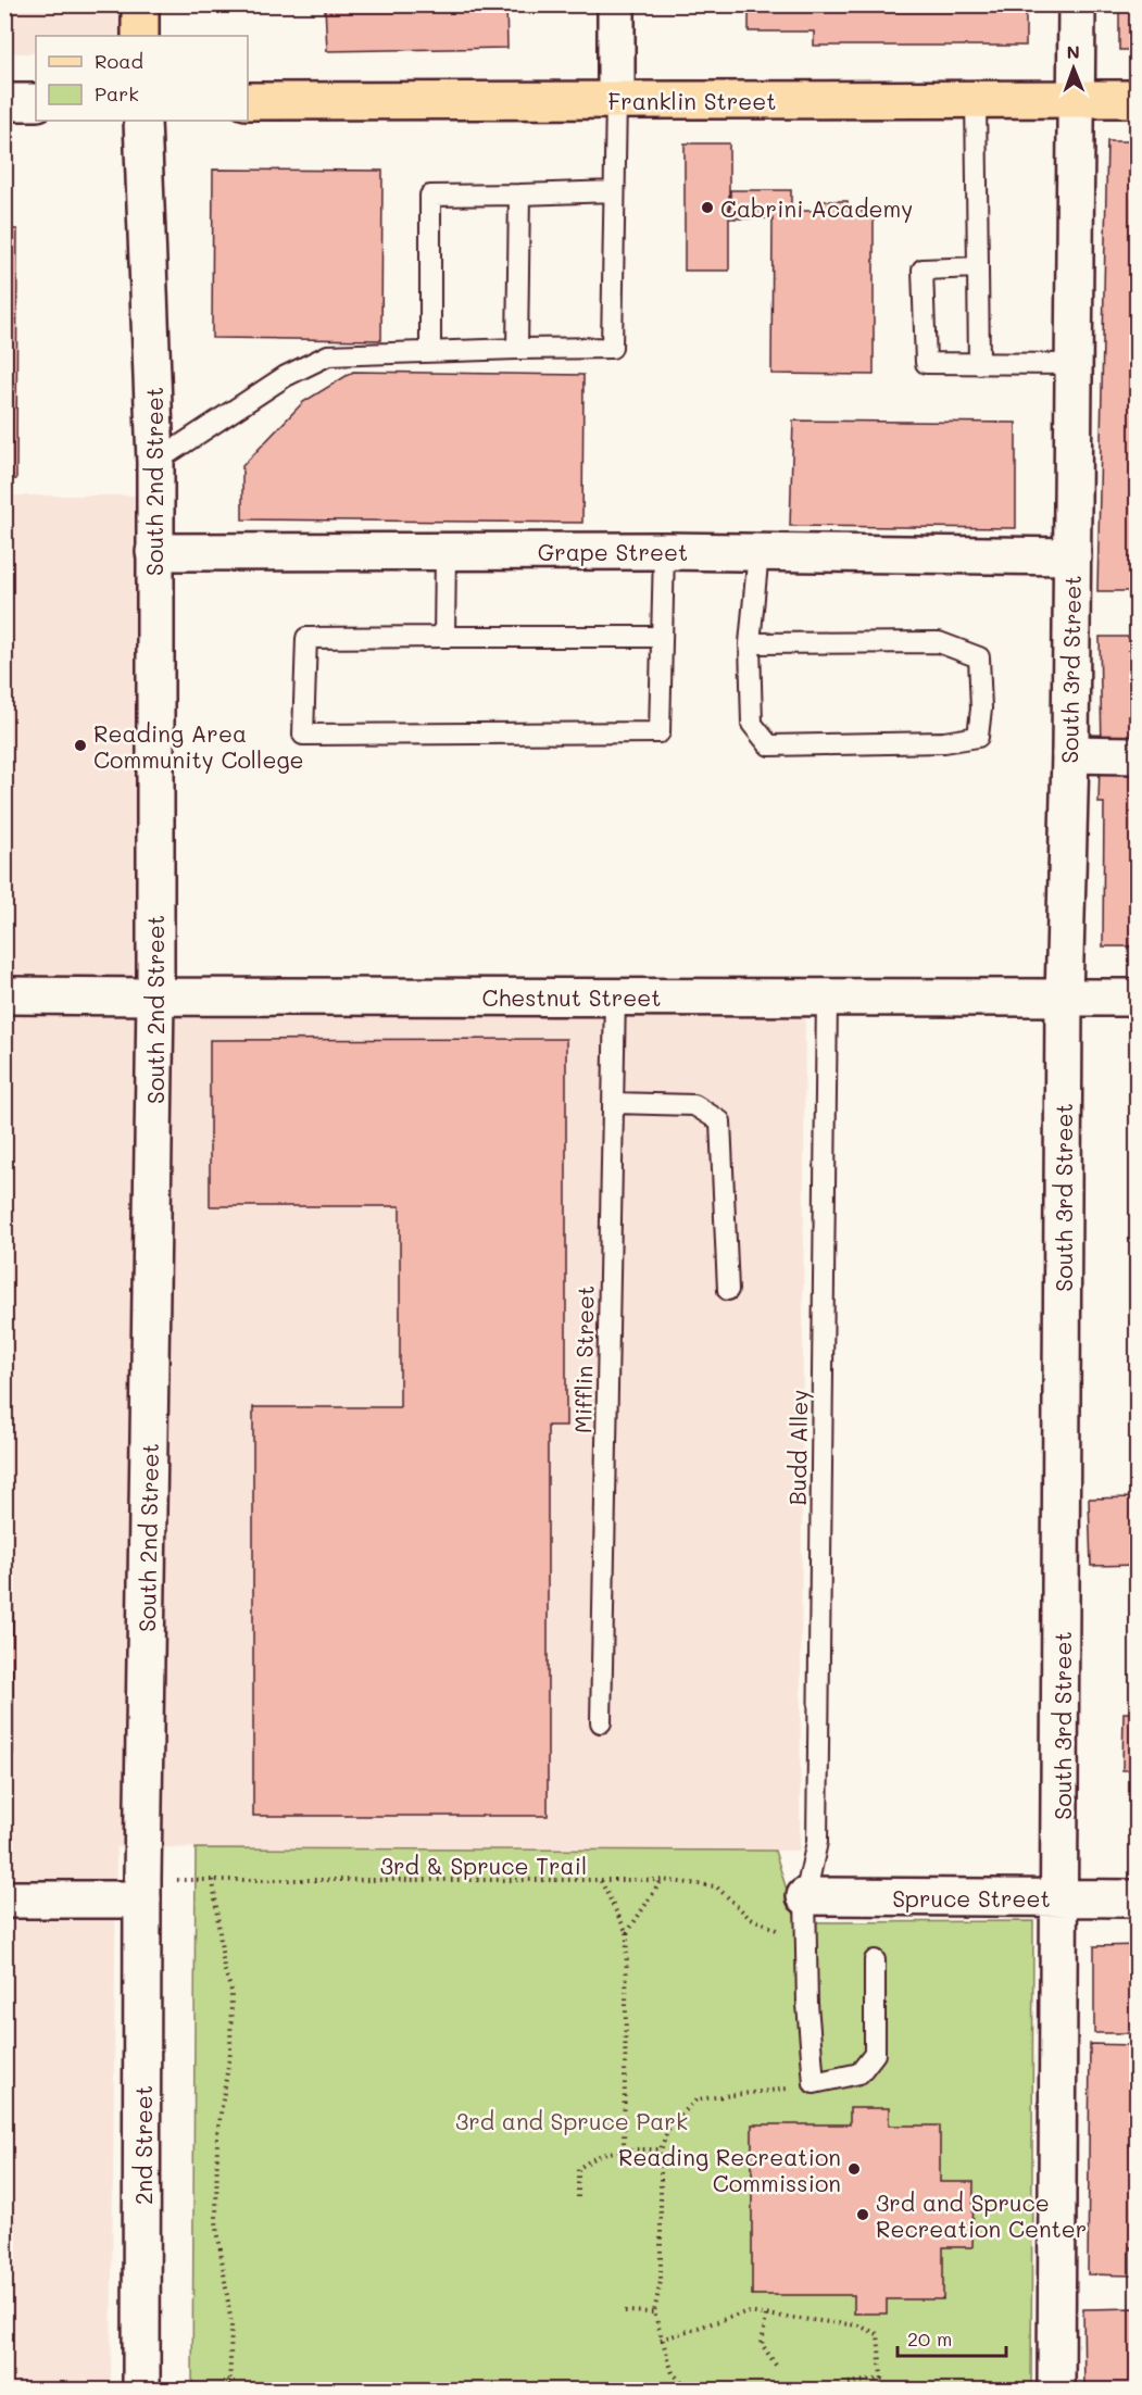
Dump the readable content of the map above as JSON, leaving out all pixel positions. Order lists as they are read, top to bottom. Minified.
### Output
{"streets":{"main road":["Franklin Street"],"street":["South 2nd Street","Grape Street","South 3rd Street","Chestnut Street","Spruce Street","2nd Street"],"lane":["Mifflin Street","Budd Alley"],"path":["3rd & Spruce Trail"]},"crossings":[["Franklin Street","South 3rd Street"],["South 2nd Street","Grape Street"],["South 2nd Street","Chestnut Street"],["South 2nd Street","3rd & Spruce Trail"],["South 2nd Street","2nd Street"],["Grape Street","South 3rd Street"],["South 3rd Street","Chestnut Street"],["South 3rd Street","Spruce Street"],["Chestnut Street","Mifflin Street"],["Chestnut Street","Budd Alley"],["Budd Alley","3rd & Spruce Trail"],["Budd Alley","Spruce Street"],["3rd & Spruce Trail","2nd Street"]],"parks":["3rd and Spruce Park"],"places":["Cabrini Academy","Reading Area Community College","Reading Recreation Commission","3rd and Spruce Recreation Center"],"legend":["Road","Park"],"scale_bar":"20 m","north":"top"}
